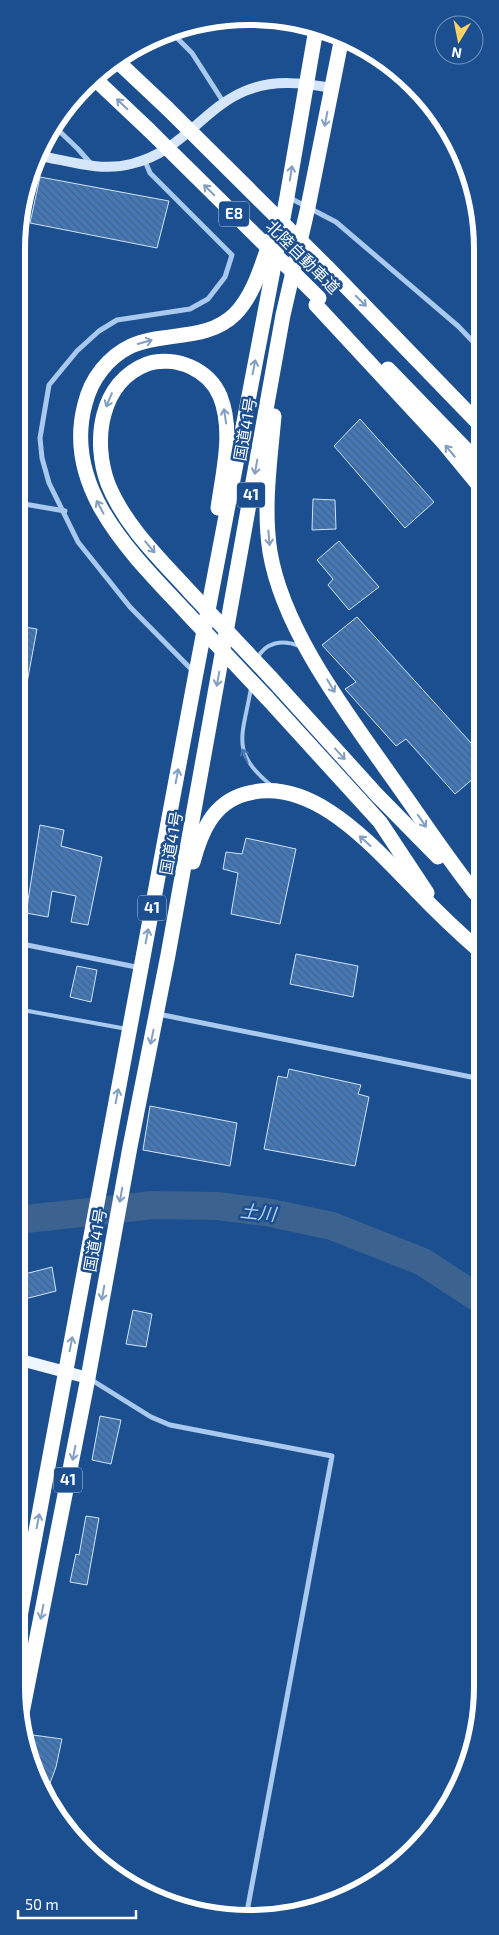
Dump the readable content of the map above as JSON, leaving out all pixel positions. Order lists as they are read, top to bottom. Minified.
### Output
{"streets":{"highway":["E8","北陸自動車道","国道41号","41"]},"water":["土川"],"scale_bar":"50 m","north":"bottom"}
